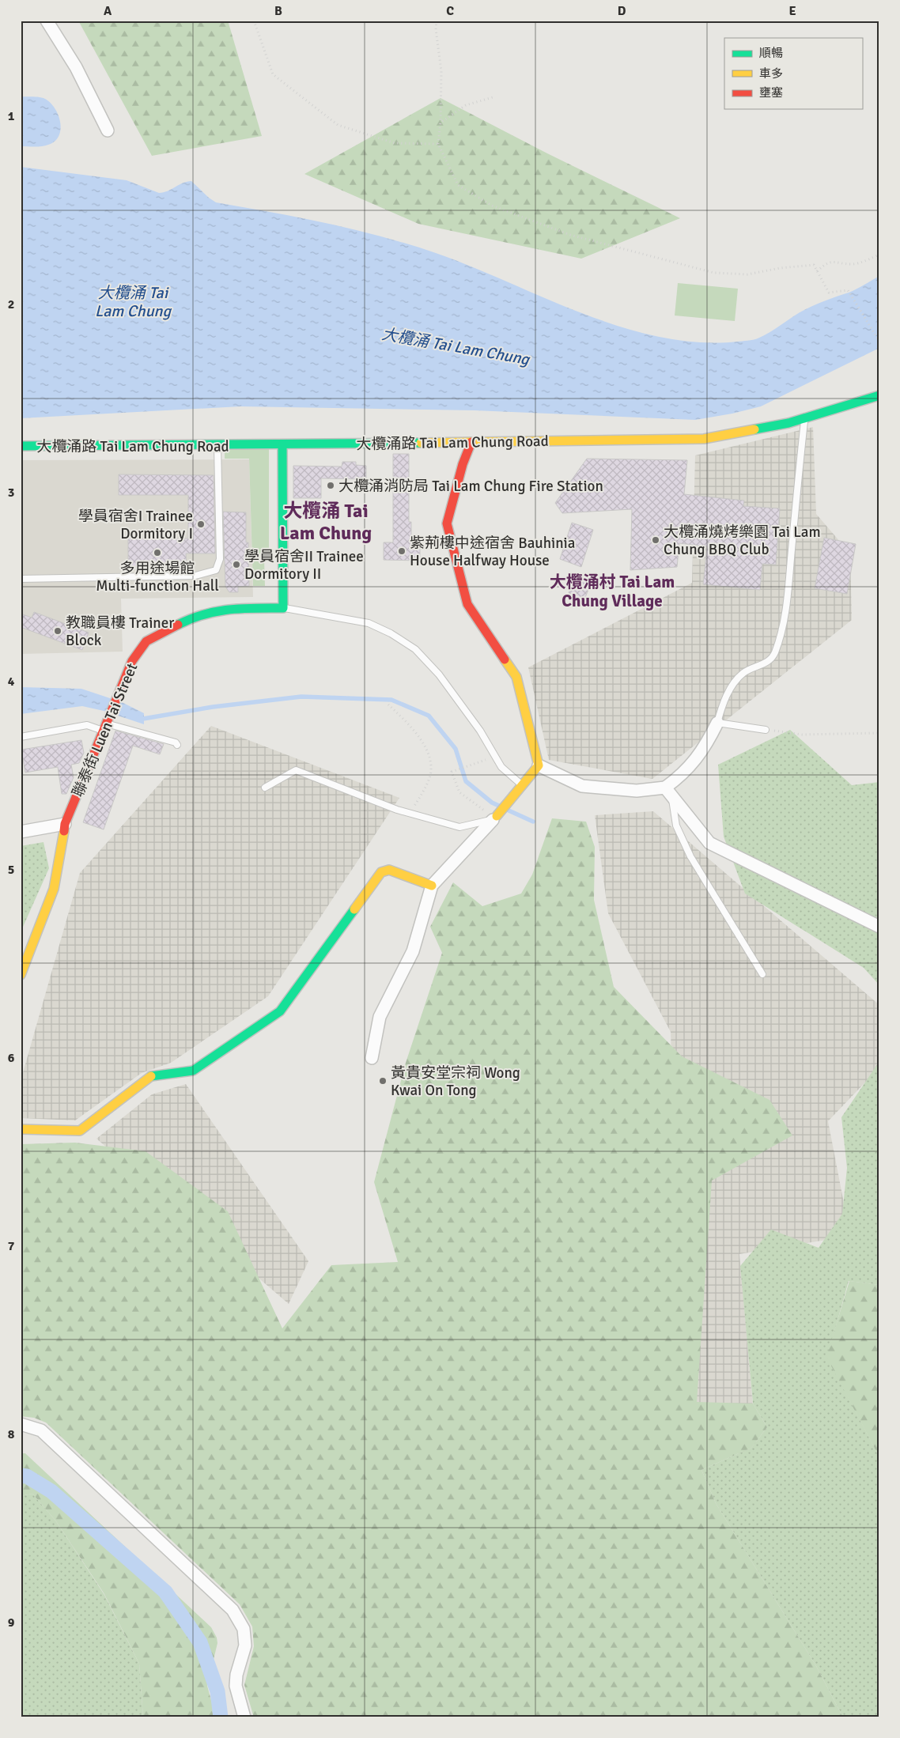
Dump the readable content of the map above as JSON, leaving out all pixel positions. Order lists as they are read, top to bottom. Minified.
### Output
{"streets":{"street":["大欖涌路 Tai Lam Chung Road","聯泰街 Luen Tai Street"]},"districts":["大欖涌 Tai Lam Chung","大欖涌村 Tai Lam Chung Village"],"water":["大欖涌 Tai Lam Chung"],"places":["大欖涌消防局 Tai Lam Chung Fire Station","學員宿舍I Trainee Dormitory I","大欖涌燒烤樂園 Tai Lam Chung BBQ Club","紫荊樓中途宿舍 Bauhinia House Halfway House","多用途場館 Multi-function Hall","學員宿舍II Trainee Dormitory II","教職員樓 Trainer Block","黃貴安堂宗祠 Wong Kwai On Tong"],"legend":["順暢","車多","壅塞"],"grid":{"columns":["A","B","C","D","E"],"rows":["1","2","3","4","5","6","7","8","9"]}}
